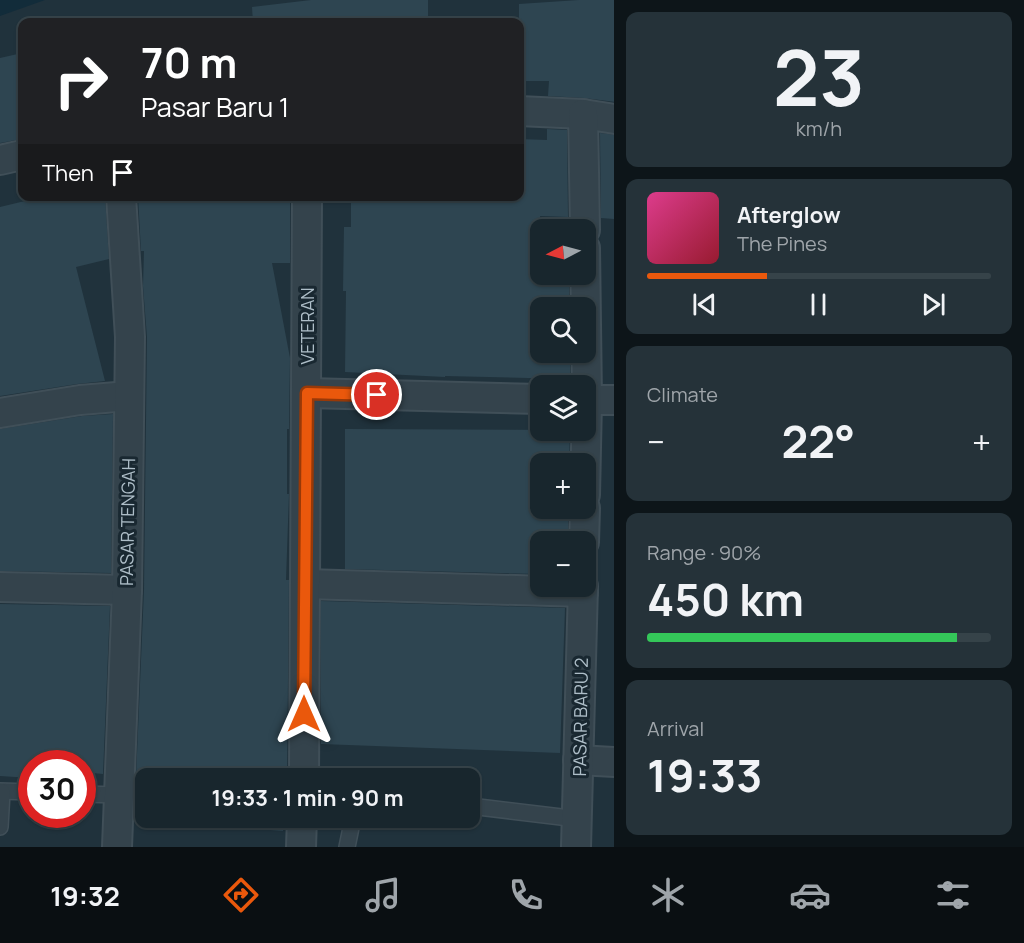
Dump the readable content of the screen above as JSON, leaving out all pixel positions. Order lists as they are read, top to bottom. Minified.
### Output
{"streets":{"street":["VETERAN","PASAR TENGAH","PASAR BARU 2"]},"north":"left","page":{"tile":[["23","km/h"],"Climate",["Range · 90%","450 km"],["Arrival","19:33"]],"turn":["70 m","Pasar Baru 1"],"then":"Then","song":["Afterglow","The Pines"],"map_buttons":["+","−"],"heat":["−","22°","+"],"limit":"30","trip":"19:33 · 1 min · 90 m","tabs":"19:32"}}
